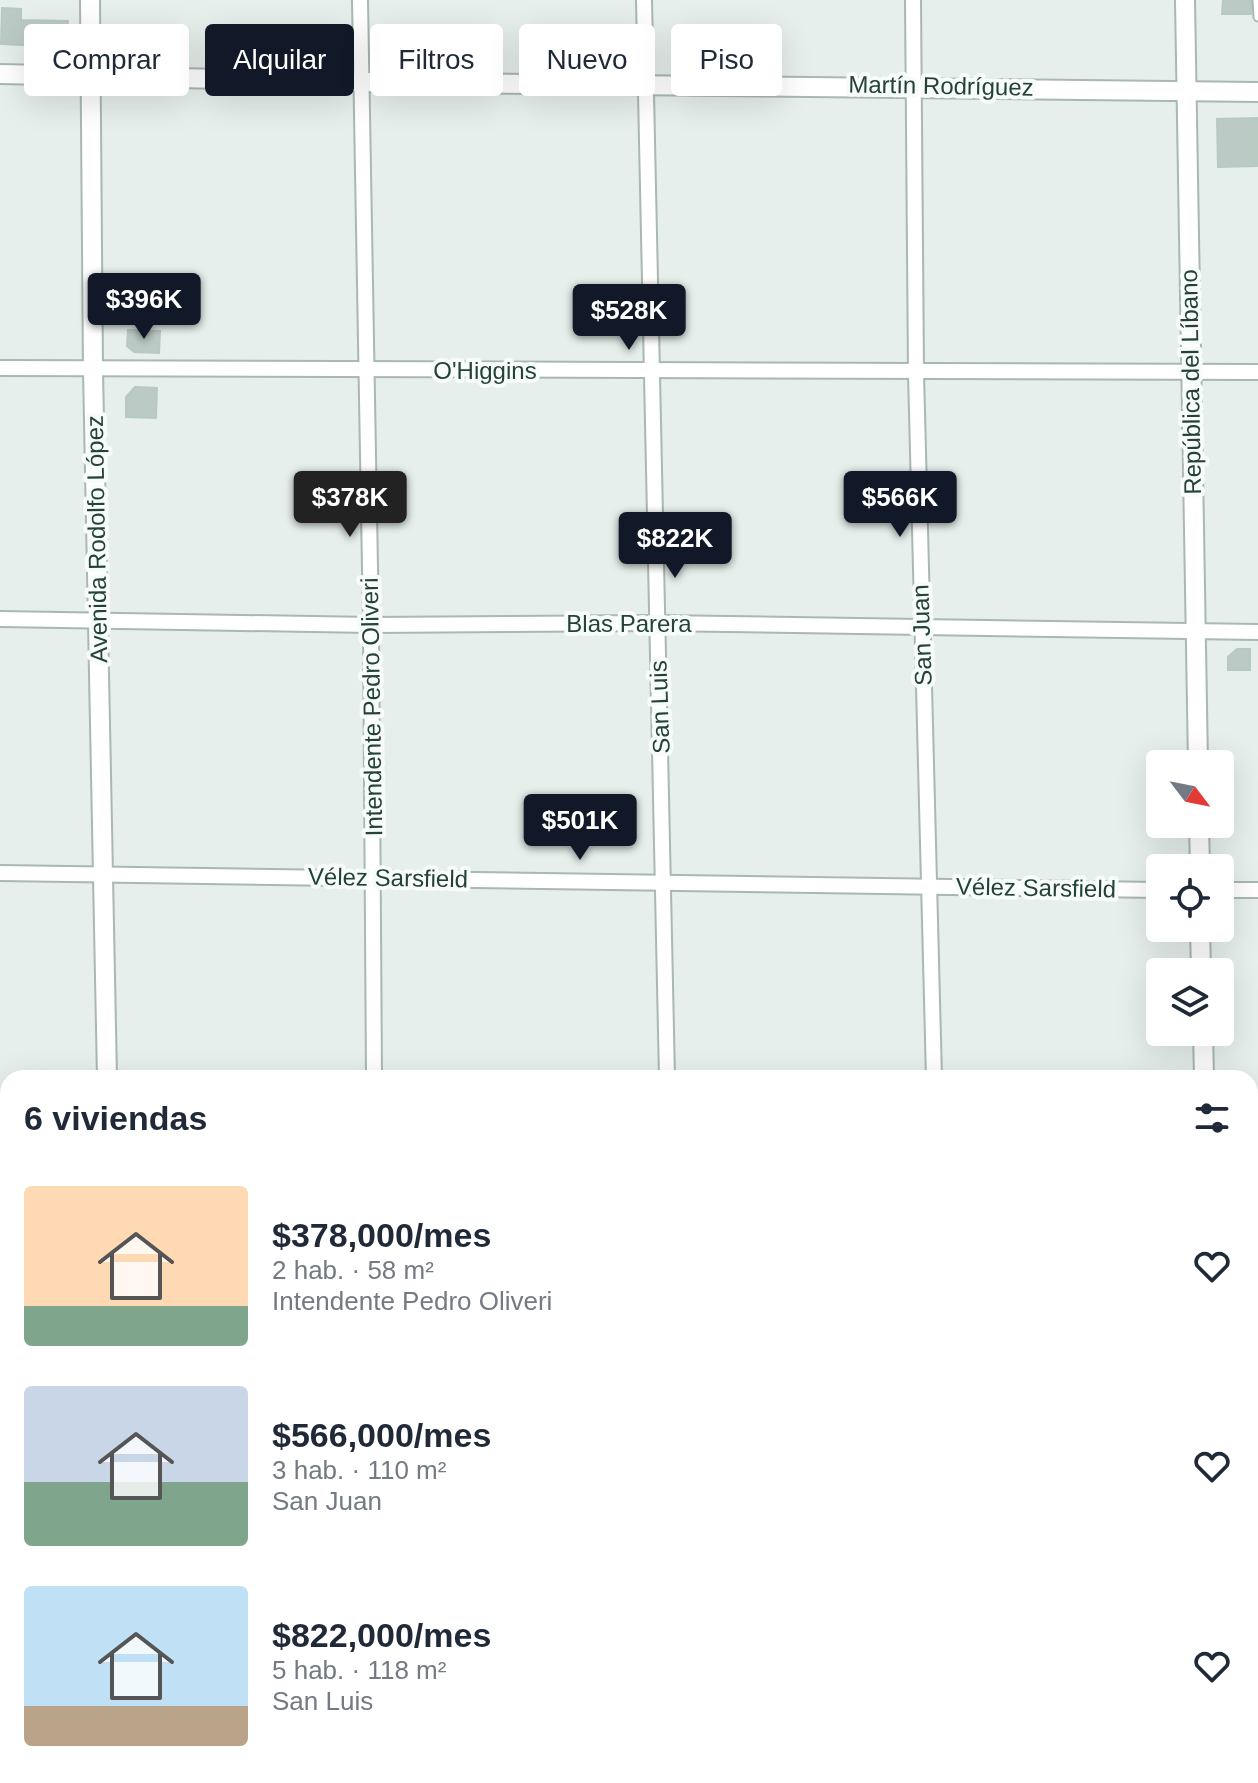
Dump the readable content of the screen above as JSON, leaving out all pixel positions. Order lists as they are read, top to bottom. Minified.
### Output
{"streets":{"street":["Martín Rodríguez","O'Higgins","República del Líbano","Avenida Rodolfo López","Blas Parera","San Juan","Intendente Pedro Oliveri","San Luis","Vélez Sarsfield"]},"crossings":[["Martín Rodríguez","República del Líbano"],["Martín Rodríguez","San Juan"],["Martín Rodríguez","Intendente Pedro Oliveri"],["O'Higgins","República del Líbano"],["O'Higgins","Avenida Rodolfo López"],["O'Higgins","San Juan"],["O'Higgins","Intendente Pedro Oliveri"],["O'Higgins","San Luis"],["República del Líbano","Blas Parera"],["Avenida Rodolfo López","Blas Parera"],["Avenida Rodolfo López","Vélez Sarsfield"],["Blas Parera","San Juan"],["Blas Parera","Intendente Pedro Oliveri"],["Blas Parera","San Luis"],["San Juan","Vélez Sarsfield"],["Intendente Pedro Oliveri","Vélez Sarsfield"],["San Luis","Vélez Sarsfield"]],"north":"bottom right","page":{"chip":["Comprar","Alquilar","Filtros","Nuevo","Piso"],"price":["$396K","$528K","$378K","$566K","$822K","$501K"],"heading":"6 viviendas","list":[{"name":"$378,000/mes","note":"2 hab. · 58 m² · Intendente Pedro Oliveri"},{"name":"$566,000/mes","note":"3 hab. · 110 m² · San Juan"},{"name":"$822,000/mes","note":"5 hab. · 118 m² · San Luis"}]}}
